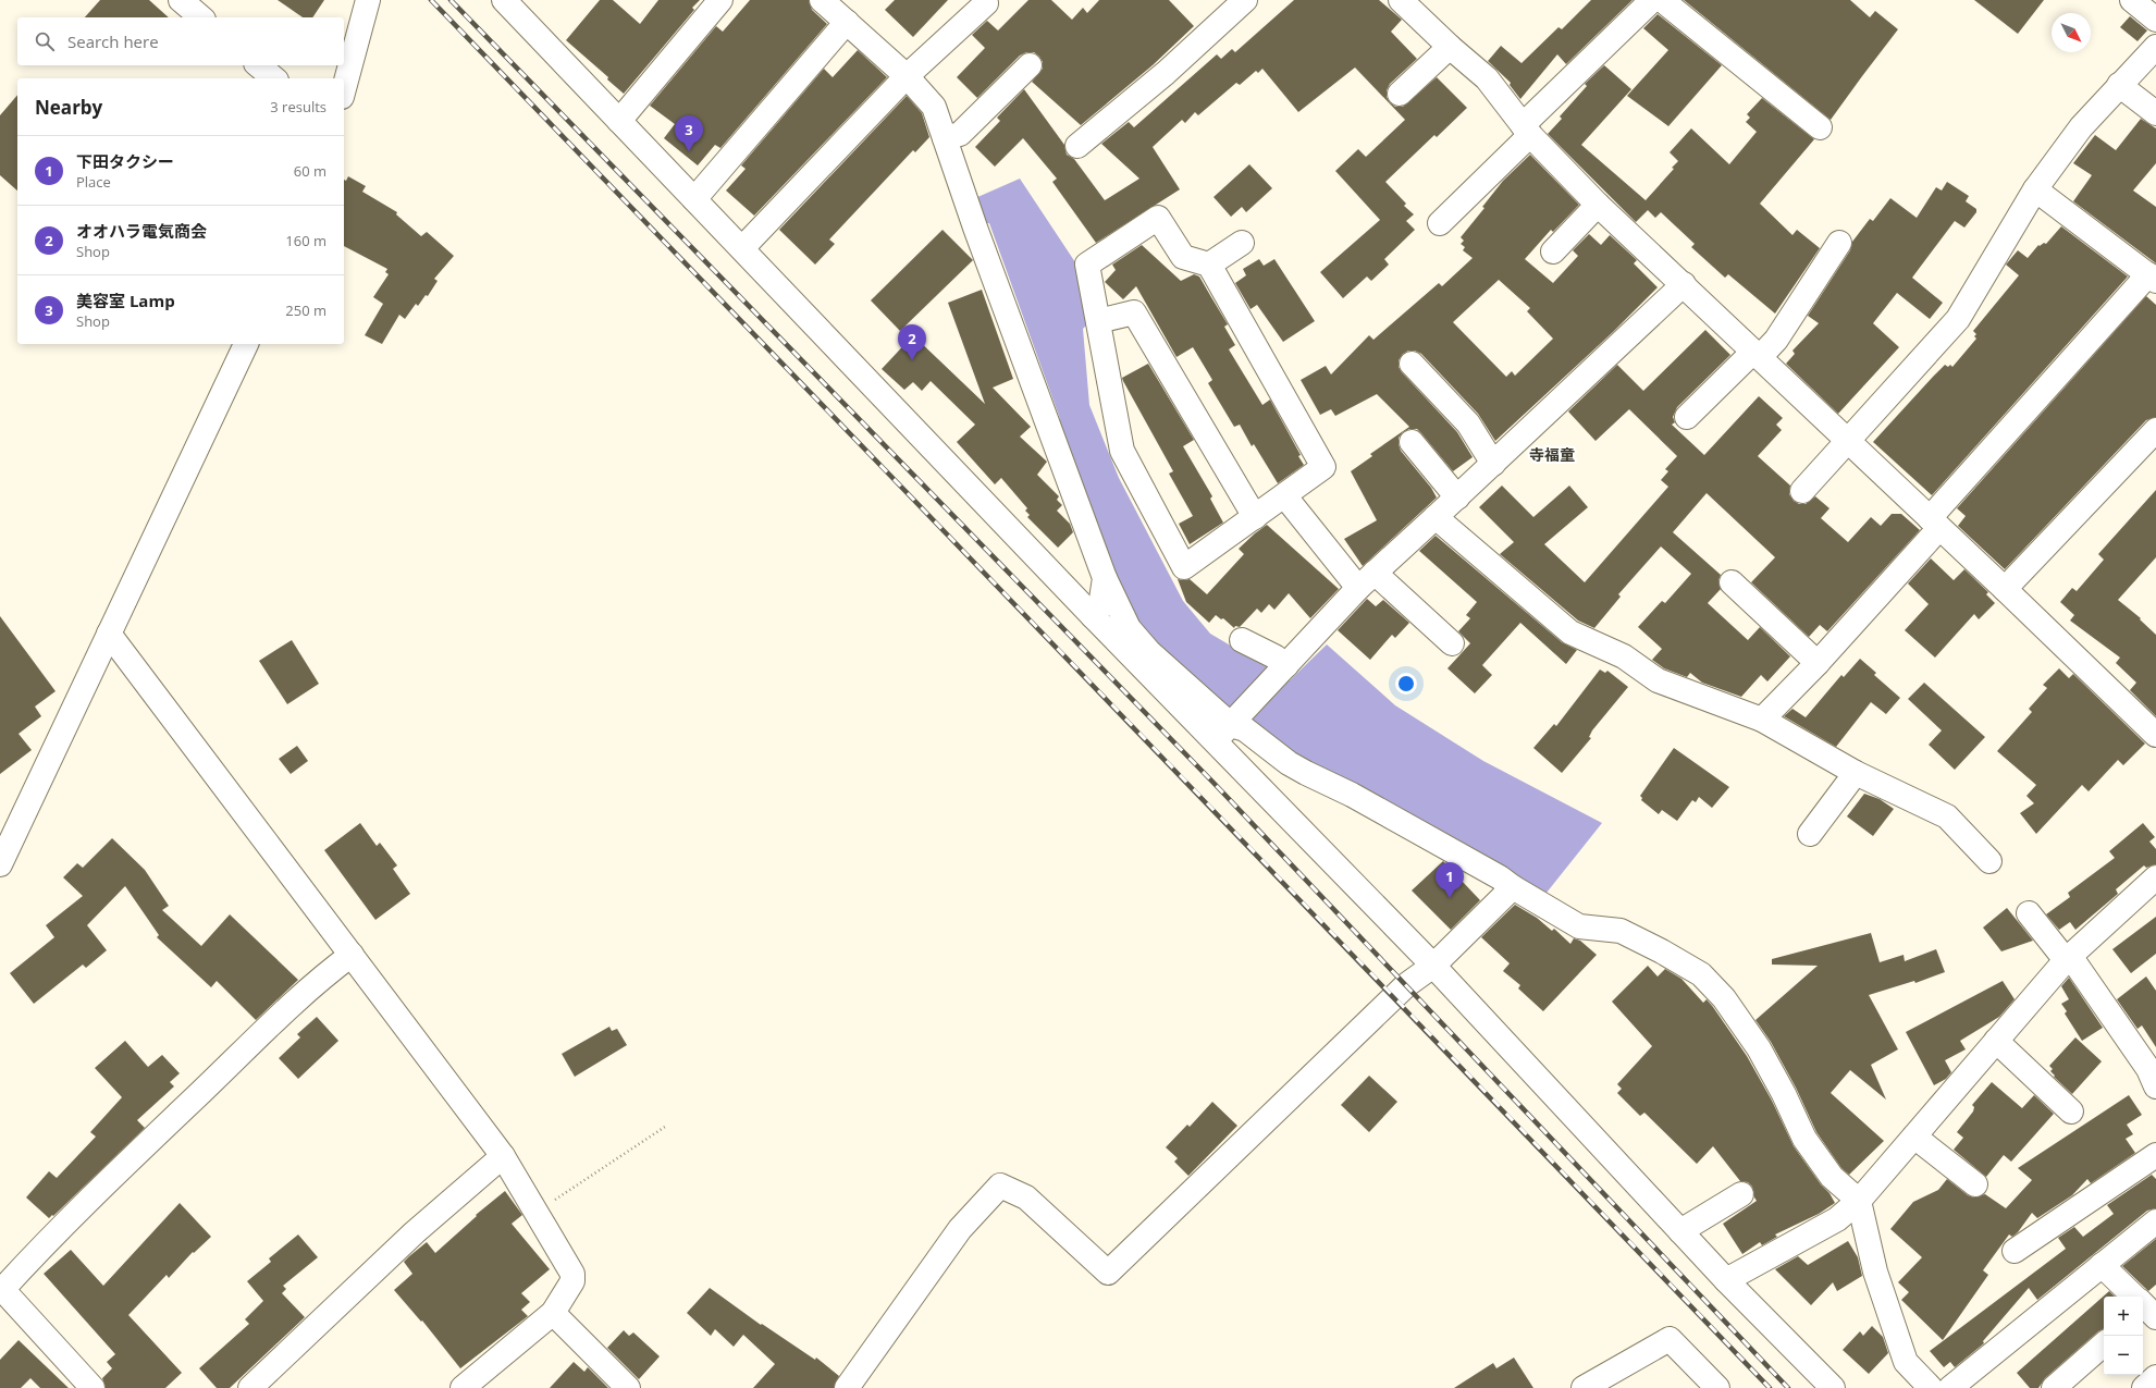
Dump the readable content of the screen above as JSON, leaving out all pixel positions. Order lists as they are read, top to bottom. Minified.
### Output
{"districts":["寺福童"],"north":"bottom right","page":{"search":"Search here","heading":["Nearby","3 results"],"pins":["3","2","1"],"list":[{"mark":"1","name":"下田タクシー","note":"Place","value":"60 m"},{"mark":"2","name":"オオハラ電気商会","note":"Shop","value":"160 m"},{"mark":"3","name":"美容室 Lamp","note":"Shop","value":"250 m"}],"map_buttons":["+","−"]}}
